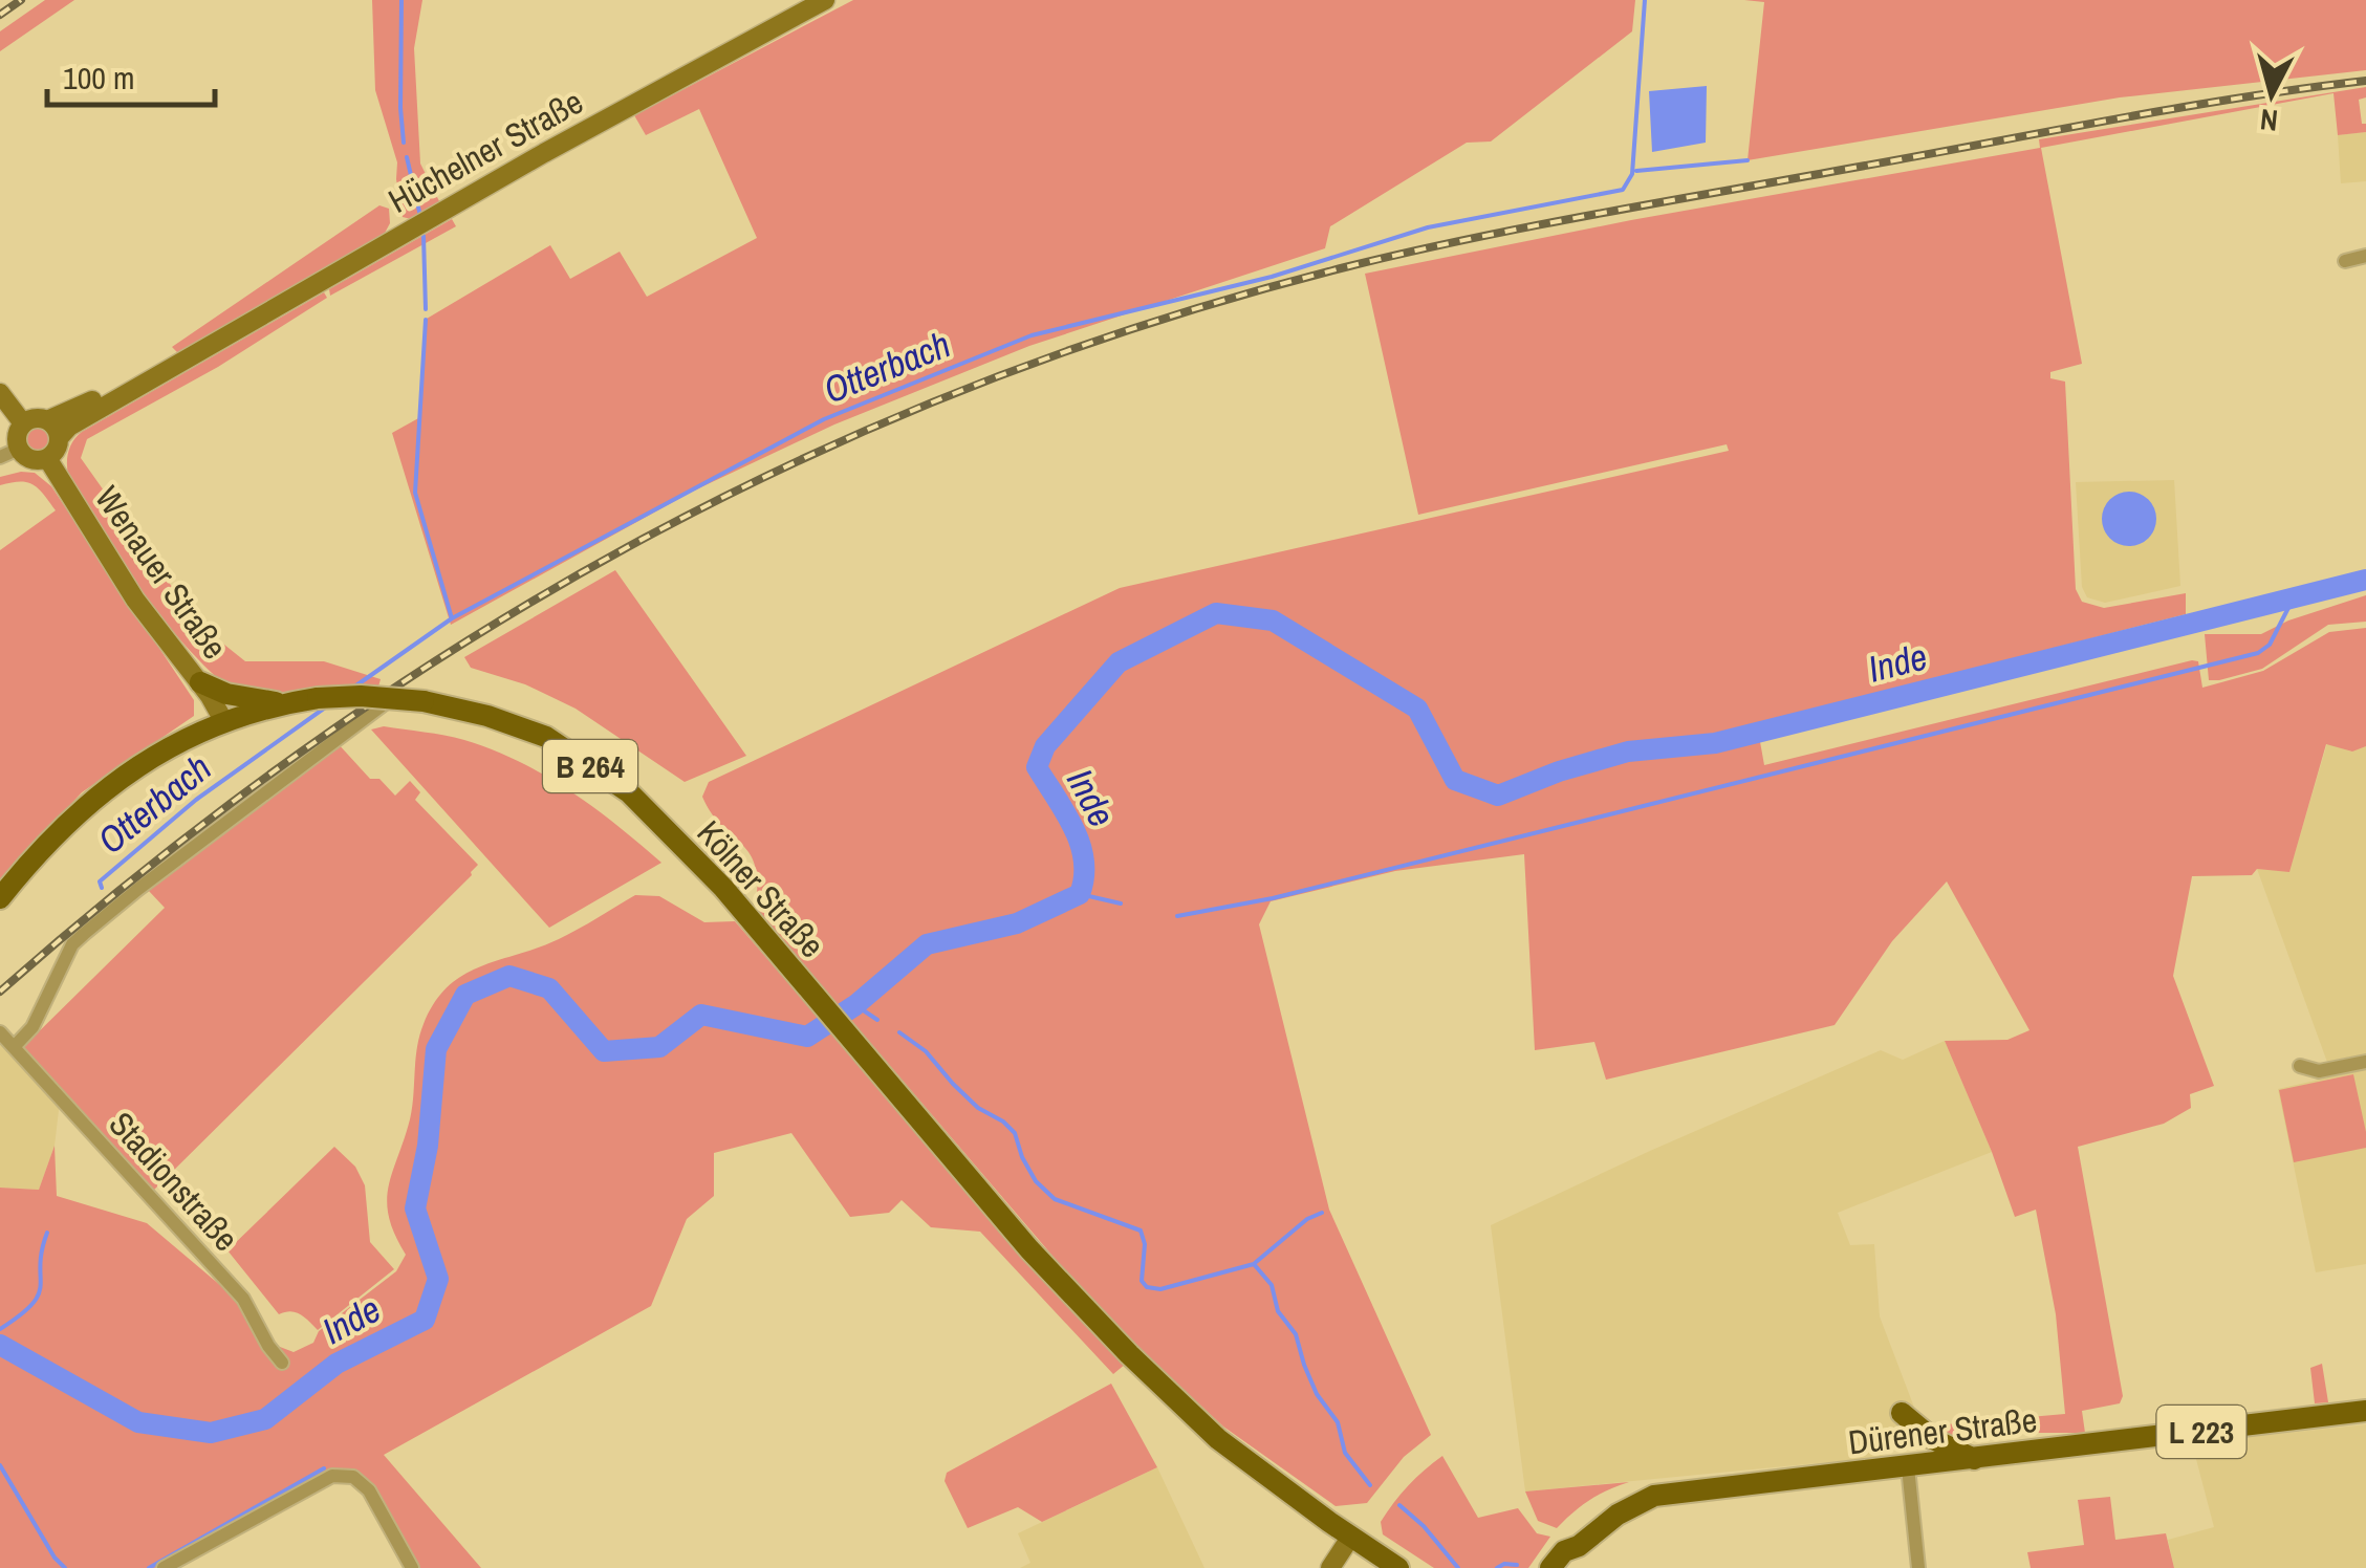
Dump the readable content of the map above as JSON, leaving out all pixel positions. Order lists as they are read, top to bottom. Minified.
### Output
{"streets":{"main road":["B 264","Kölner Straße","Dürener Straße","L 223"],"street":["Hüchelner Straße","Wenauer Straße","Stadionstraße"]},"crossings":[["Hüchelner Straße","Wenauer Straße"],["Wenauer Straße","Kölner Straße"],["B 264","Kölner Straße"]],"water":["Otterbach","Inde"],"scale_bar":"100 m","north":"bottom"}
